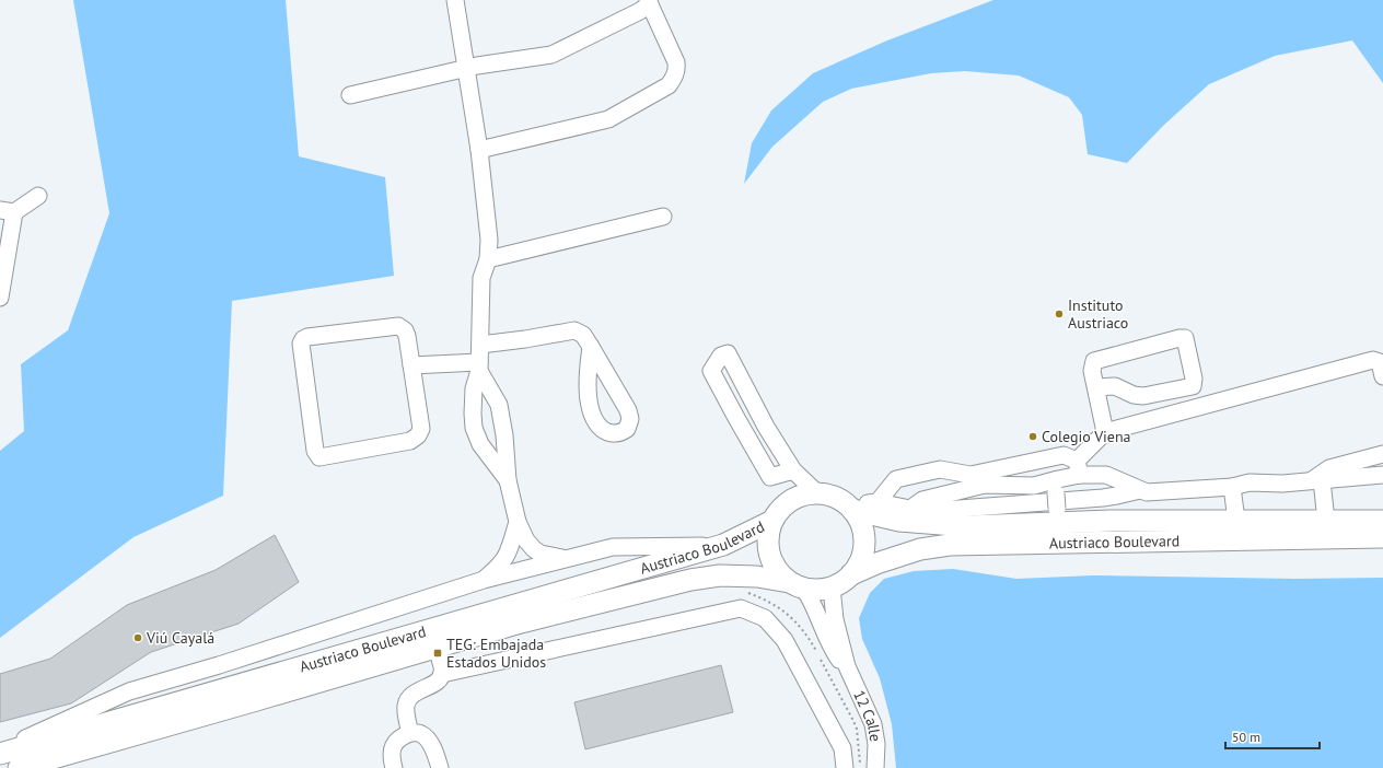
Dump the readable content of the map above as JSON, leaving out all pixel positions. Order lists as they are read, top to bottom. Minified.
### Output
{"streets":{"main road":["Austriaco Boulevard"],"street":["12 Calle"]},"crossings":[["Austriaco Boulevard","12 Calle"]],"places":{"other":["Instituto Austriaco","Colegio Viena","Viú Cayalá"],"transit":["TEG: Embajada Estados Unidos"]},"scale_bar":"50 m"}
